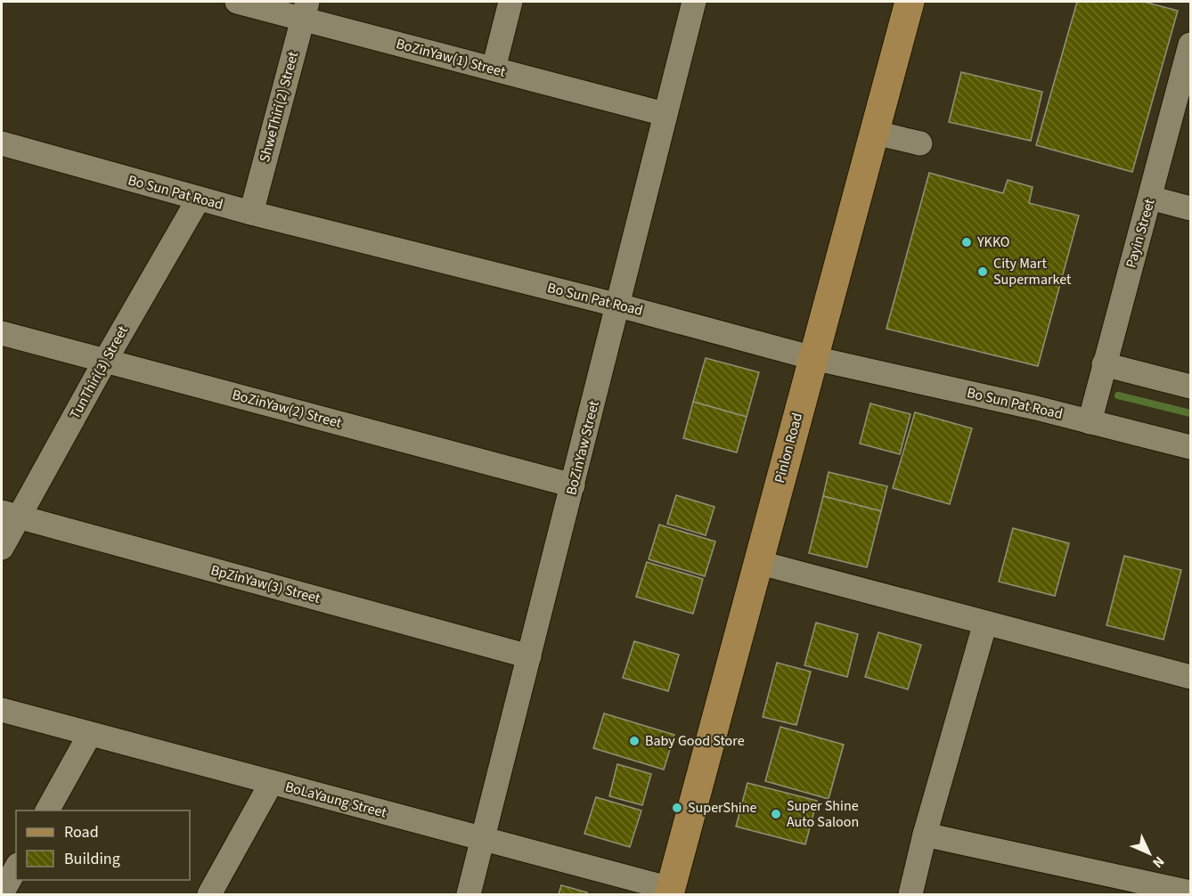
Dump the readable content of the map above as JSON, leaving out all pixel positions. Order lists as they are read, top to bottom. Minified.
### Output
{"streets":{"main road":["Pinlon Road"],"street":["BoZinYaw(1) Street","ShweThiri(2) Street","Bo Sun Pat Road","Payin Street","TunThiri(3) Street","BoZinYaw(2) Street","BoZinYaw Street","BpZinYaw(3) Street","BoLaYaung Street"]},"crossings":[["BoZinYaw(1) Street","ShweThiri(2) Street"],["BoZinYaw(1) Street","BoZinYaw Street"],["ShweThiri(2) Street","Bo Sun Pat Road"],["Bo Sun Pat Road","Payin Street"],["Bo Sun Pat Road","TunThiri(3) Street"],["Bo Sun Pat Road","BoZinYaw Street"],["Bo Sun Pat Road","Pinlon Road"],["TunThiri(3) Street","BoZinYaw(2) Street"],["TunThiri(3) Street","BpZinYaw(3) Street"],["BoZinYaw(2) Street","BoZinYaw Street"],["BoZinYaw Street","BpZinYaw(3) Street"],["BoZinYaw Street","BoLaYaung Street"],["Pinlon Road","BoLaYaung Street"]],"places":["YKKO","City Mart Supermarket","Baby Good Store","SuperShine","Super Shine Auto Saloon"],"legend":["Road","Building"],"north":"bottom right"}
